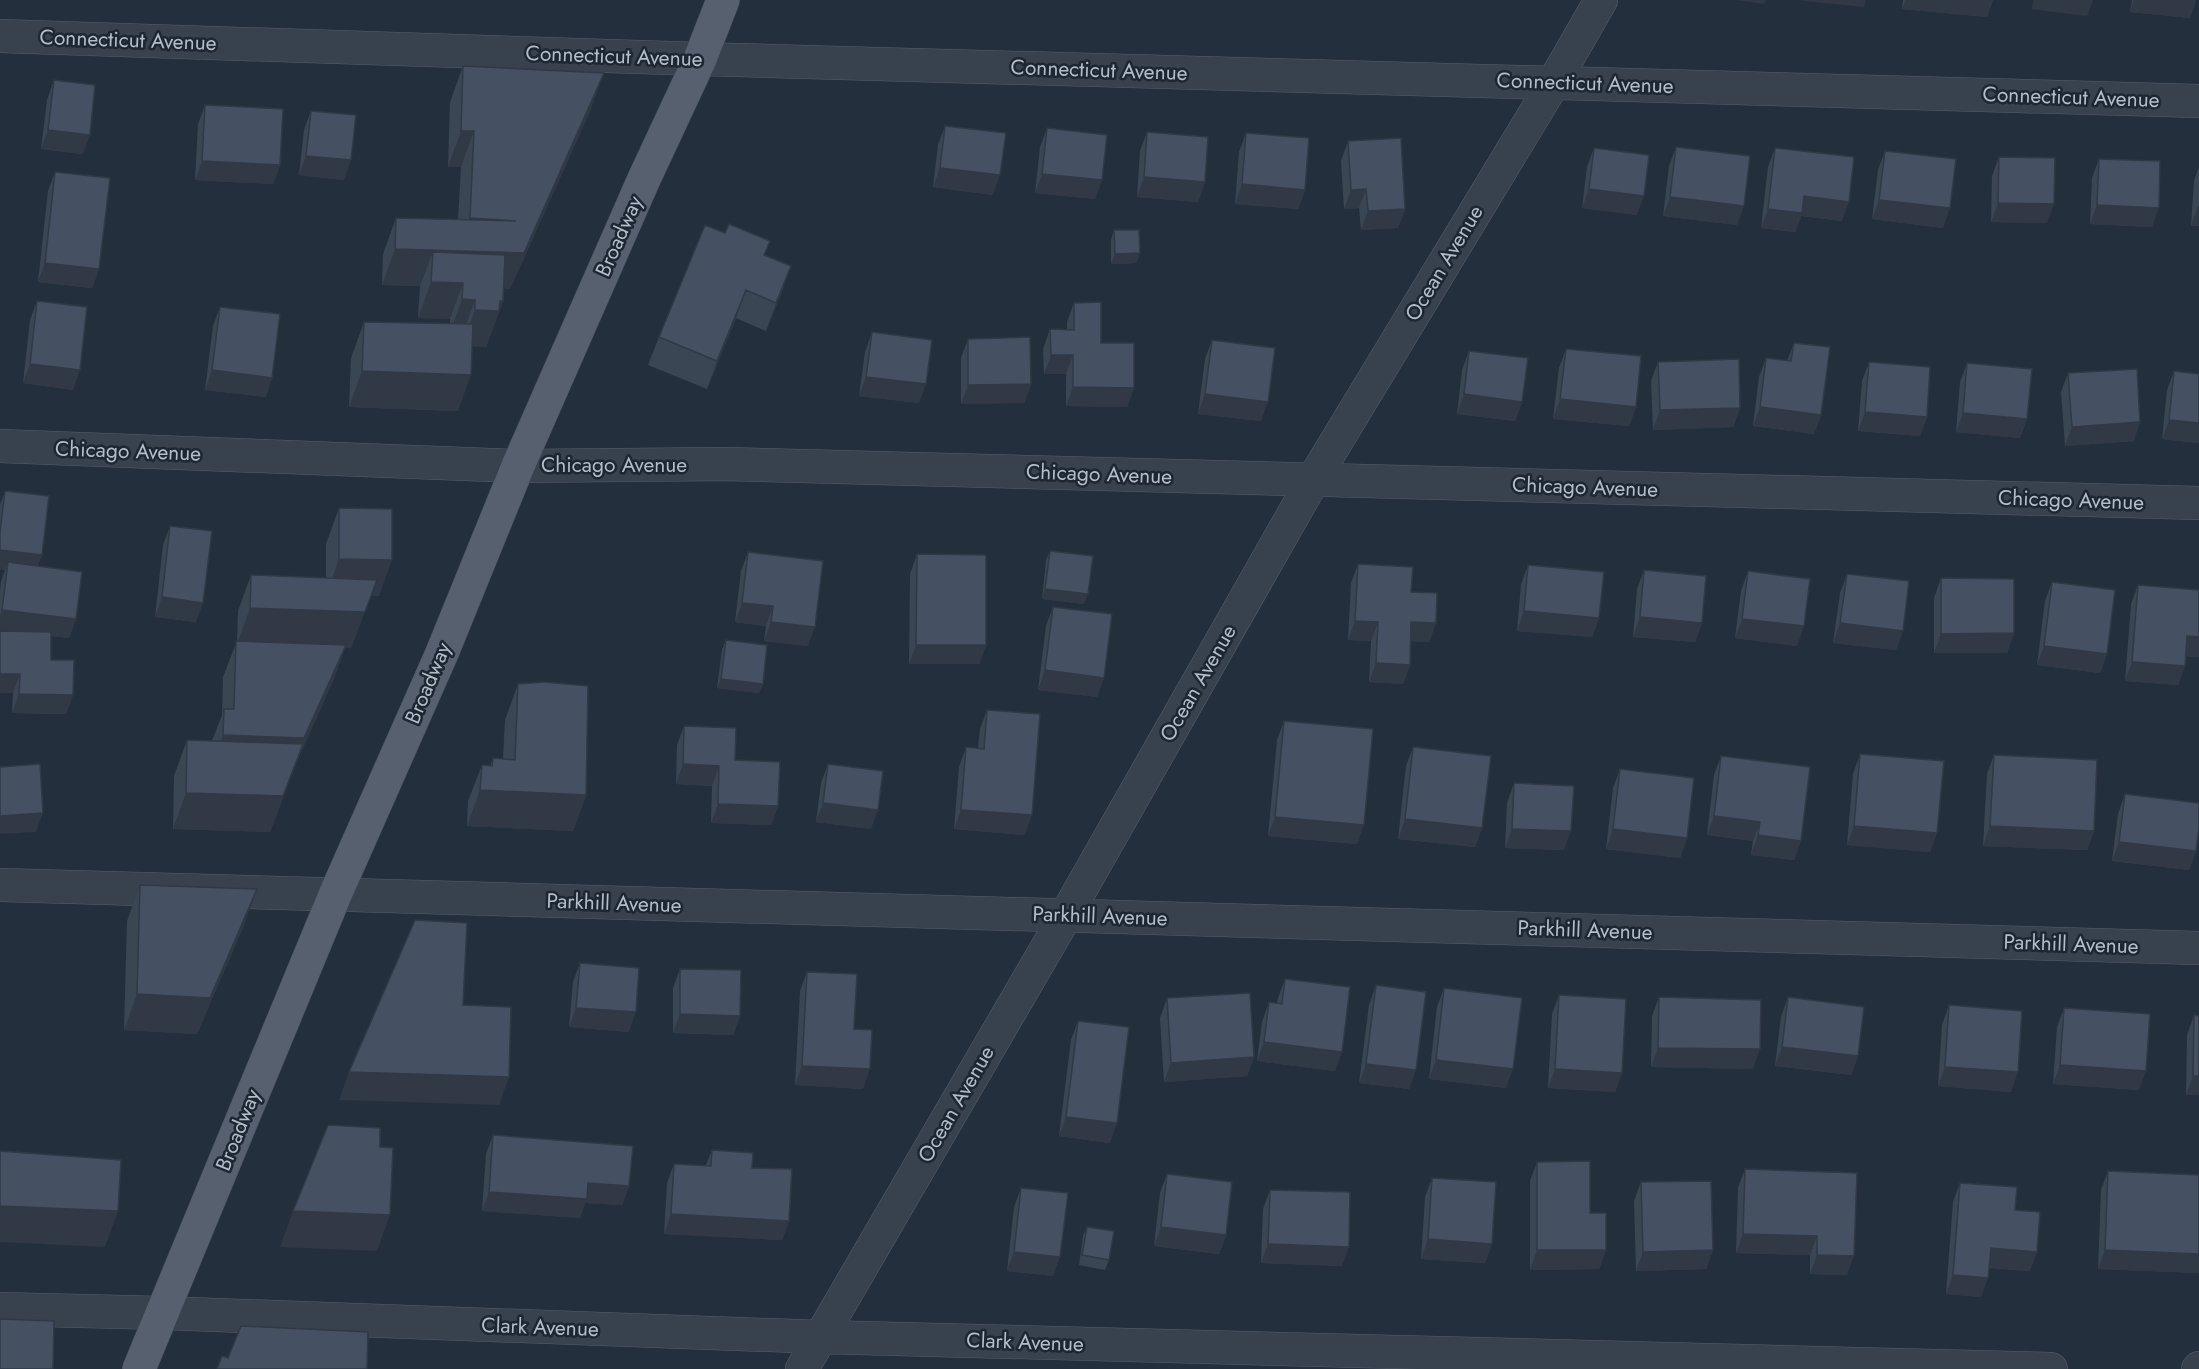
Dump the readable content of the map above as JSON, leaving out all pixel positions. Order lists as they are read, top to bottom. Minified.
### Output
{"streets":{"main road":["Broadway"],"street":["Connecticut Avenue","Ocean Avenue","Chicago Avenue","Parkhill Avenue","Clark Avenue"]},"crossings":[["Connecticut Avenue","Broadway"],["Connecticut Avenue","Ocean Avenue"],["Broadway","Chicago Avenue"],["Broadway","Parkhill Avenue"],["Broadway","Clark Avenue"],["Ocean Avenue","Chicago Avenue"],["Ocean Avenue","Parkhill Avenue"],["Ocean Avenue","Clark Avenue"]]}
